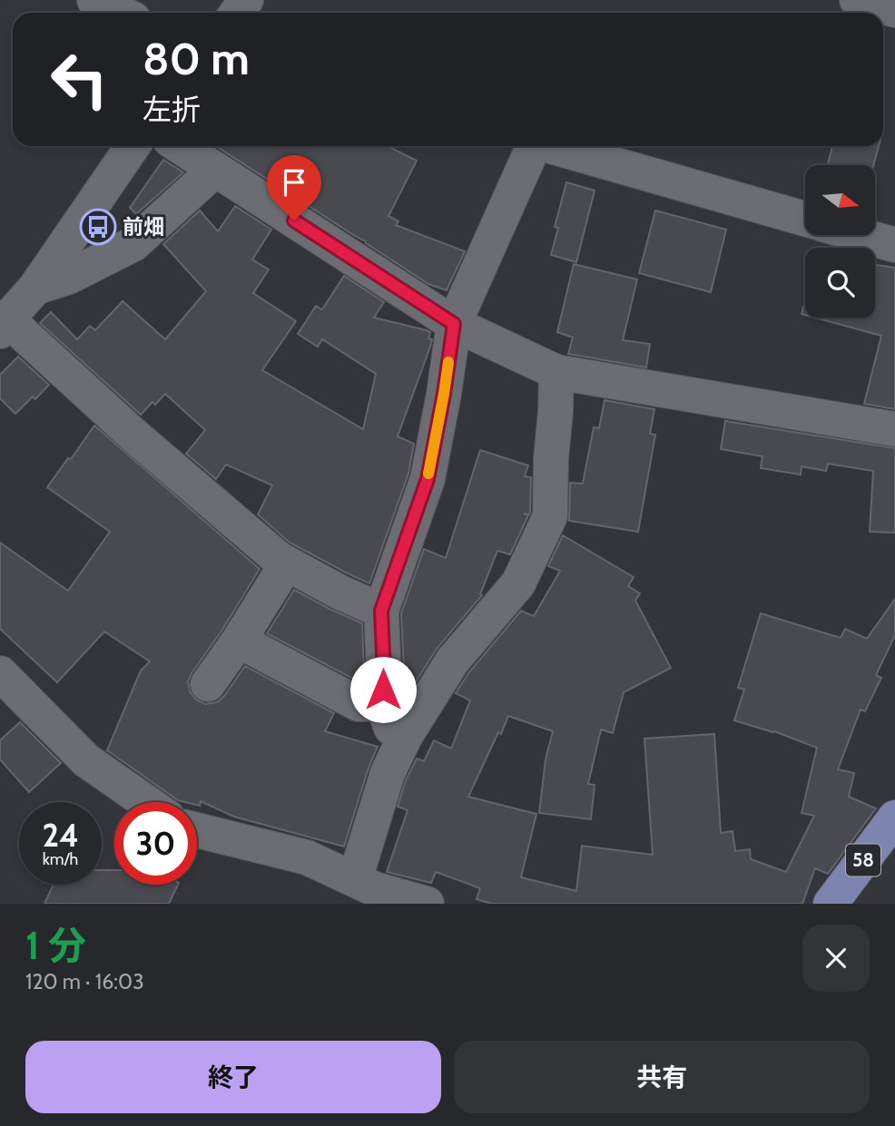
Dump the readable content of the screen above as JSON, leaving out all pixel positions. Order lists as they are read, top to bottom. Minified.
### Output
{"streets":{"main road":["58"]},"places":{"bus stop":["前畑"]},"north":"right","page":{"turn":["80 m","左折"],"speed":"24 km/h","limit":"30","heading":["1 分","120 m · 16:03"],"buttons":["終了","共有"]}}
